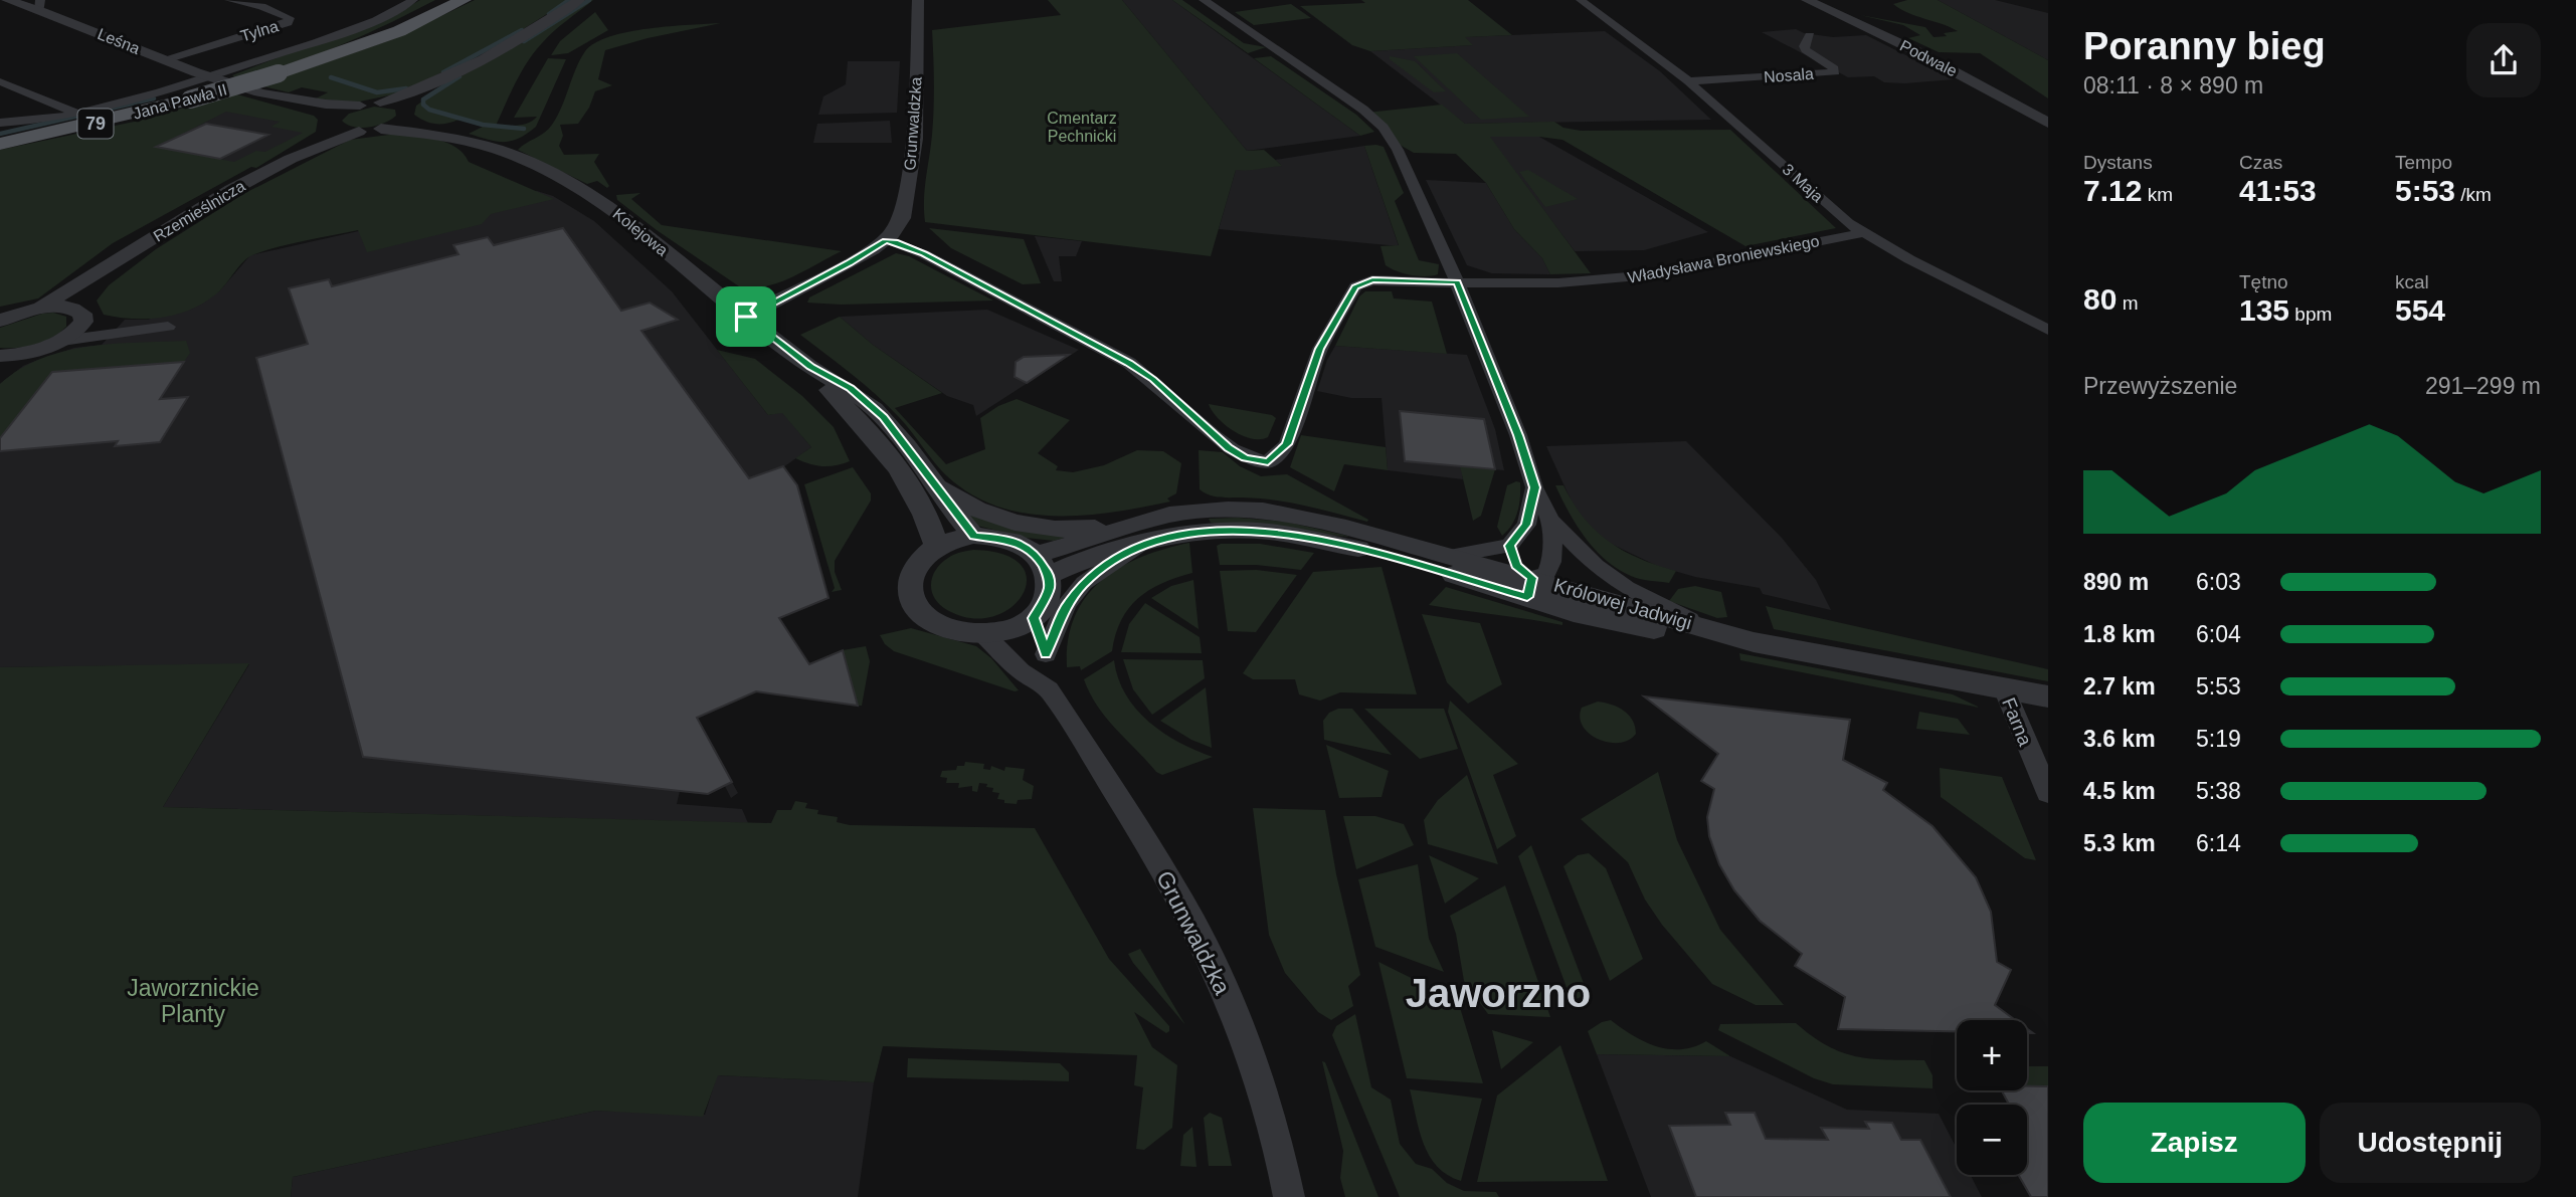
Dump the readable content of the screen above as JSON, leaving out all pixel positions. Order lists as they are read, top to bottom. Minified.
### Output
{"streets":{"main road":["Jana Pawła II","79"],"street":["Tylna","Leśna","Podwale","Nosala","Grunwaldzka","3 Maja","Rzemieślnicza","Kolejowa","Władysława Broniewskiego","Królowej Jadwigi","Farna"]},"crossings":[["Tylna","Leśna"],["Nosala","3 Maja"],["Grunwaldzka","Kolejowa"],["Grunwaldzka","Władysława Broniewskiego"],["Grunwaldzka","Królowej Jadwigi"],["3 Maja","Władysława Broniewskiego"],["Rzemieślnicza","Kolejowa"],["Kolejowa","Królowej Jadwigi"],["Królowej Jadwigi","Farna"]],"districts":["Jaworzno"],"parks":["Cmentarz Pechnicki","Jaworznickie Planty"],"page":{"heading":["Poranny bieg","08:11 · 8 × 890 m"],"stats":[["Dystans","7.12 km"],["Czas","41:53"],["Tempo","5:53 /km"],["80 m"],["Tętno","135 bpm"],["kcal","554"]],"chart":["Przewyższenie","291–299 m"],"list":[{"name":"890 m","note":"6:03"},{"name":"1.8 km","note":"6:04"},{"name":"2.7 km","note":"5:53"},{"name":"3.6 km","note":"5:19"},{"name":"4.5 km","note":"5:38"},{"name":"5.3 km","note":"6:14"}],"map_buttons":["+","−"],"buttons":["Zapisz","Udostępnij"]}}
